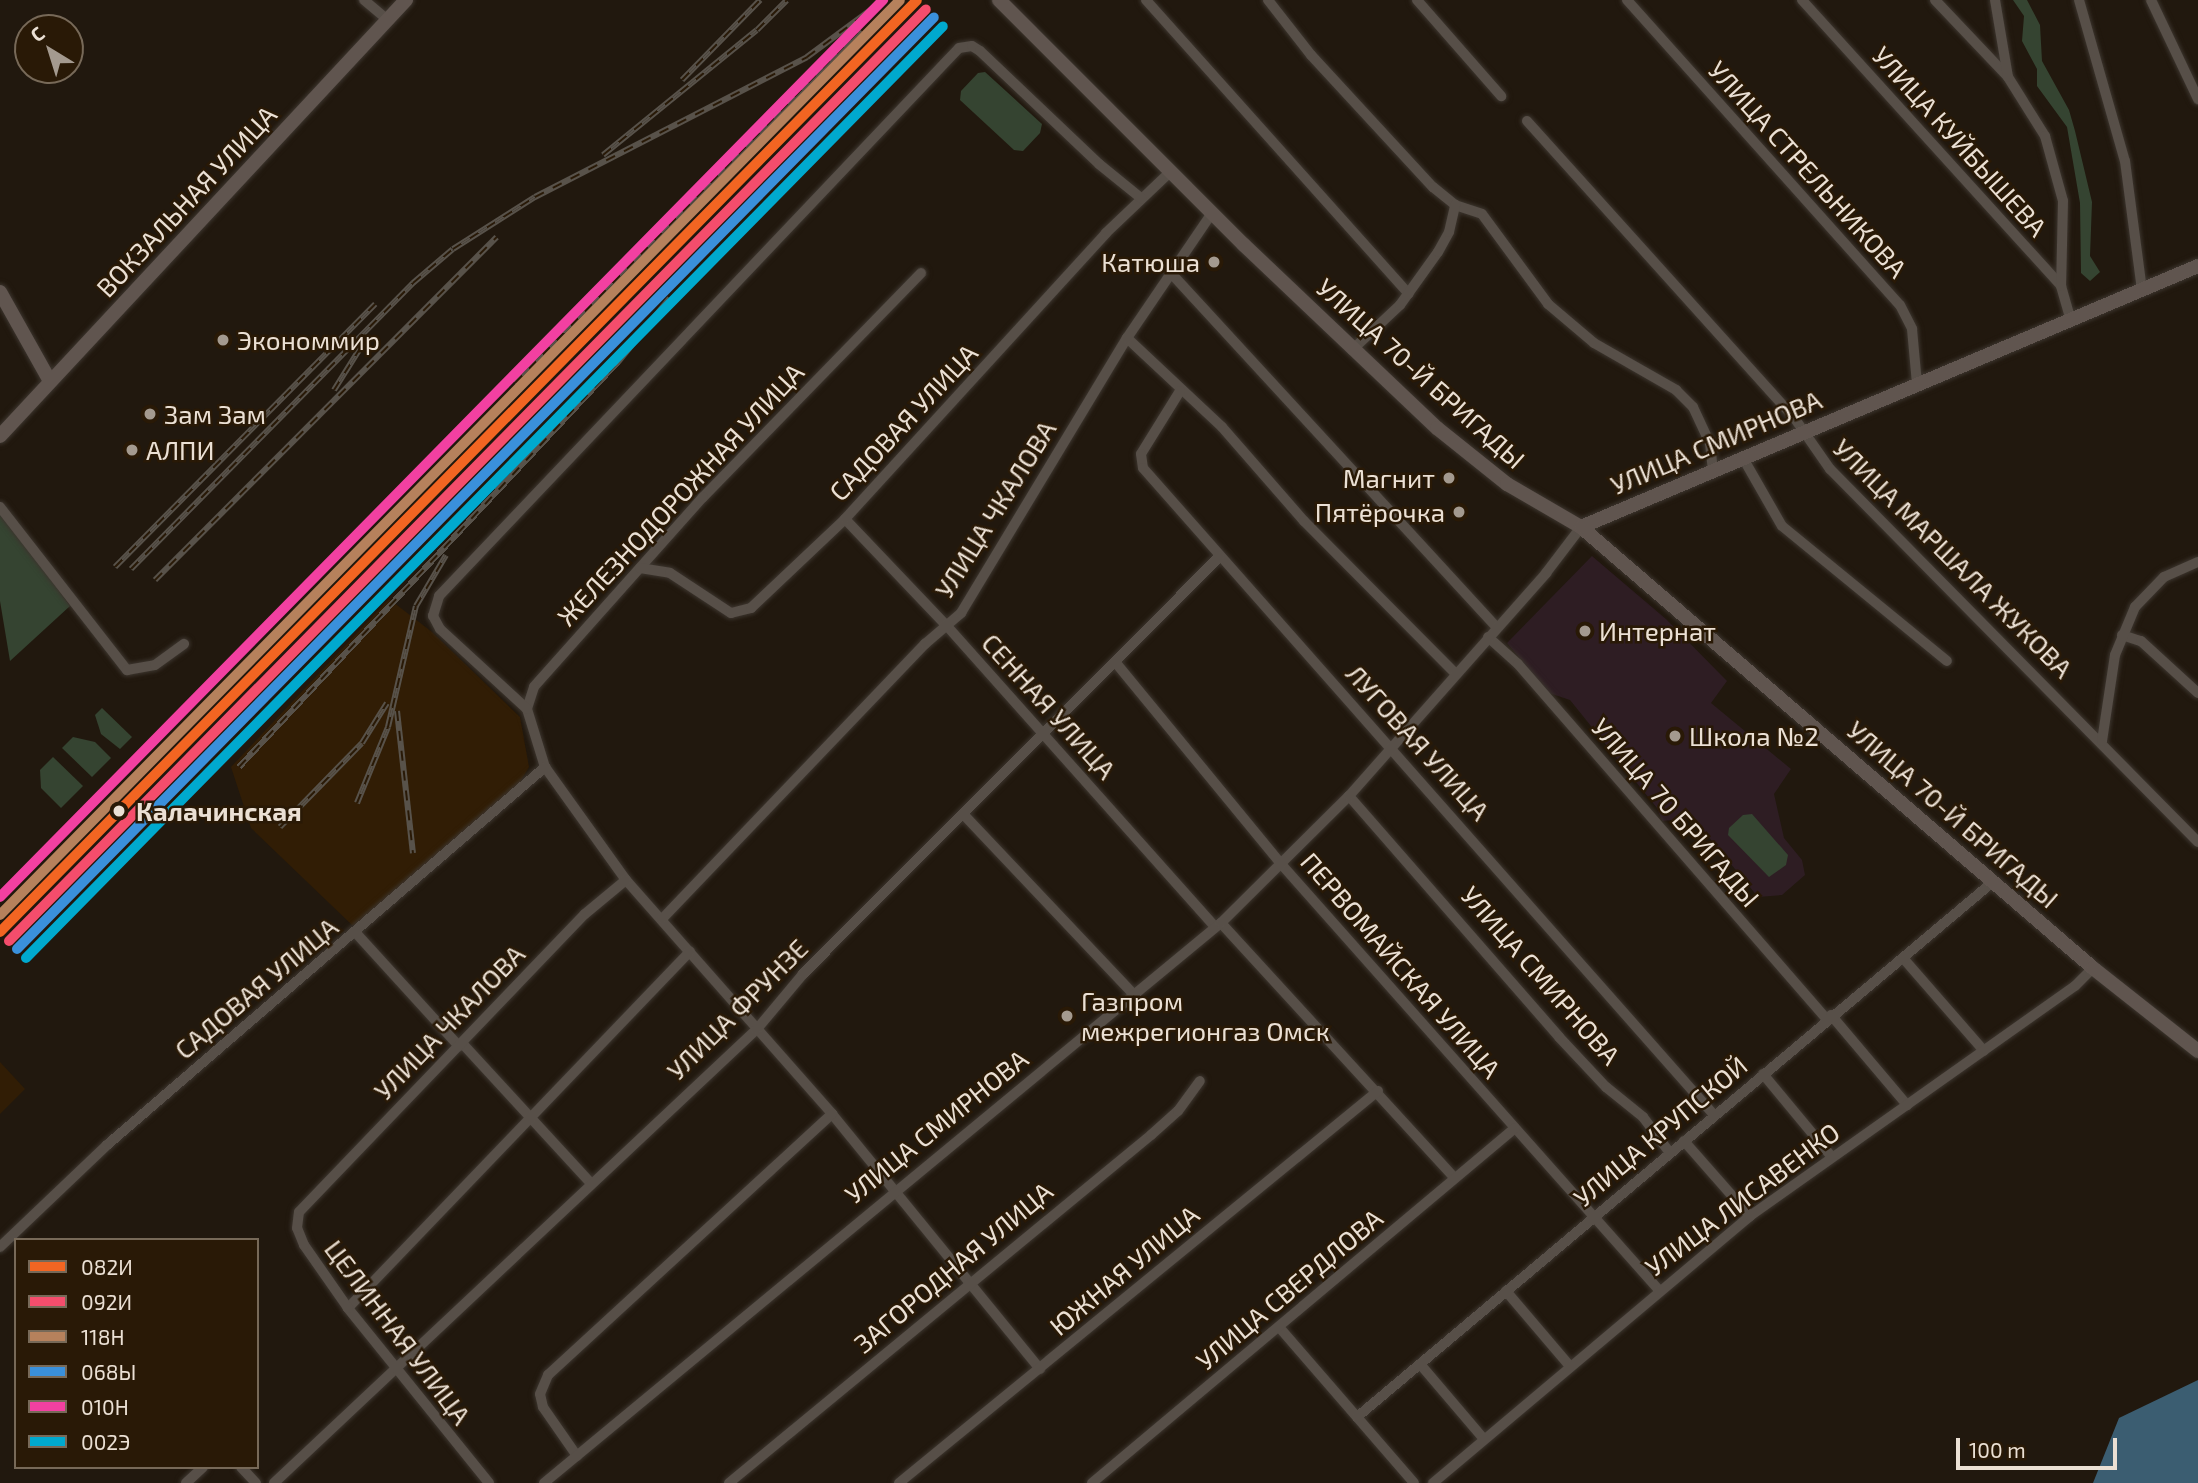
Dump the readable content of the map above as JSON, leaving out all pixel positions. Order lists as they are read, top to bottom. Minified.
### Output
{"streets":{"main road":["ВОКЗАЛЬНАЯ УЛИЦА","УЛИЦА 70-Й БРИГАДЫ","УЛИЦА СМИРНОВА"],"street":["УЛИЦА КУЙБЫШЕВА","УЛИЦА СТРЕЛЬНИКОВА","САДОВАЯ УЛИЦА","ЖЕЛЕЗНОДОРОЖНАЯ УЛИЦА","УЛИЦА ЧКАЛОВА","УЛИЦА МАРШАЛА ЖУКОВА","СЕННАЯ УЛИЦА","ЛУГОВАЯ УЛИЦА","УЛИЦА 70 БРИГАДЫ","ПЕРВОМАЙСКАЯ УЛИЦА","УЛИЦА ФРУНЗЕ","УЛИЦА КРУПСКОЙ","УЛИЦА ЛИСАВЕНКО","ЗАГОРОДНАЯ УЛИЦА","ЮЖНАЯ УЛИЦА","УЛИЦА СВЕРДЛОВА","ЦЕЛИННАЯ УЛИЦА"]},"crossings":[["УЛИЦА КУЙБЫШЕВА","УЛИЦА СМИРНОВА"],["УЛИЦА СТРЕЛЬНИКОВА","УЛИЦА СМИРНОВА"],["УЛИЦА 70-Й БРИГАДЫ","САДОВАЯ УЛИЦА"],["УЛИЦА 70-Й БРИГАДЫ","УЛИЦА СМИРНОВА"],["УЛИЦА 70-Й БРИГАДЫ","УЛИЦА ЧКАЛОВА"],["УЛИЦА 70-Й БРИГАДЫ","УЛИЦА КРУПСКОЙ"],["УЛИЦА 70-Й БРИГАДЫ","УЛИЦА ЛИСАВЕНКО"],["САДОВАЯ УЛИЦА","ЖЕЛЕЗНОДОРОЖНАЯ УЛИЦА"],["САДОВАЯ УЛИЦА","СЕННАЯ УЛИЦА"],["УЛИЦА СМИРНОВА","УЛИЦА МАРШАЛА ЖУКОВА"],["УЛИЦА СМИРНОВА","СЕННАЯ УЛИЦА"],["УЛИЦА СМИРНОВА","ЛУГОВАЯ УЛИЦА"],["УЛИЦА СМИРНОВА","УЛИЦА 70 БРИГАДЫ"],["УЛИЦА СМИРНОВА","ПЕРВОМАЙСКАЯ УЛИЦА"],["УЛИЦА СМИРНОВА","УЛИЦА КРУПСКОЙ"],["УЛИЦА ЧКАЛОВА","СЕННАЯ УЛИЦА"],["УЛИЦА ЧКАЛОВА","ЦЕЛИННАЯ УЛИЦА"],["СЕННАЯ УЛИЦА","УЛИЦА ФРУНЗЕ"],["СЕННАЯ УЛИЦА","ЮЖНАЯ УЛИЦА"],["СЕННАЯ УЛИЦА","УЛИЦА СВЕРДЛОВА"],["ЛУГОВАЯ УЛИЦА","УЛИЦА ФРУНЗЕ"],["ЛУГОВАЯ УЛИЦА","УЛИЦА КРУПСКОЙ"],["УЛИЦА 70 БРИГАДЫ","УЛИЦА КРУПСКОЙ"],["УЛИЦА 70 БРИГАДЫ","УЛИЦА ЛИСАВЕНКО"],["ПЕРВОМАЙСКАЯ УЛИЦА","УЛИЦА ФРУНЗЕ"],["ПЕРВОМАЙСКАЯ УЛИЦА","УЛИЦА КРУПСКОЙ"],["ПЕРВОМАЙСКАЯ УЛИЦА","УЛИЦА ЛИСАВЕНКО"],["ПЕРВОМАЙСКАЯ УЛИЦА","УЛИЦА СВЕРДЛОВА"],["УЛИЦА ФРУНЗЕ","ЦЕЛИННАЯ УЛИЦА"]],"places":["Катюша","Экономмир","Зам Зам","АЛПИ","Магнит","Пятёрочка","Интернат","Школа №2","Калачинская","Газпром межрегионгаз Омск"],"lines":["transit line 082И","transit line 118Н","transit line 010Н","transit line 092И","transit line 068Ы","transit line 002Э"],"legend":["082И","092И","118Н","068Ы","010Н","002Э"],"scale_bar":"100 m","north":"top left"}
